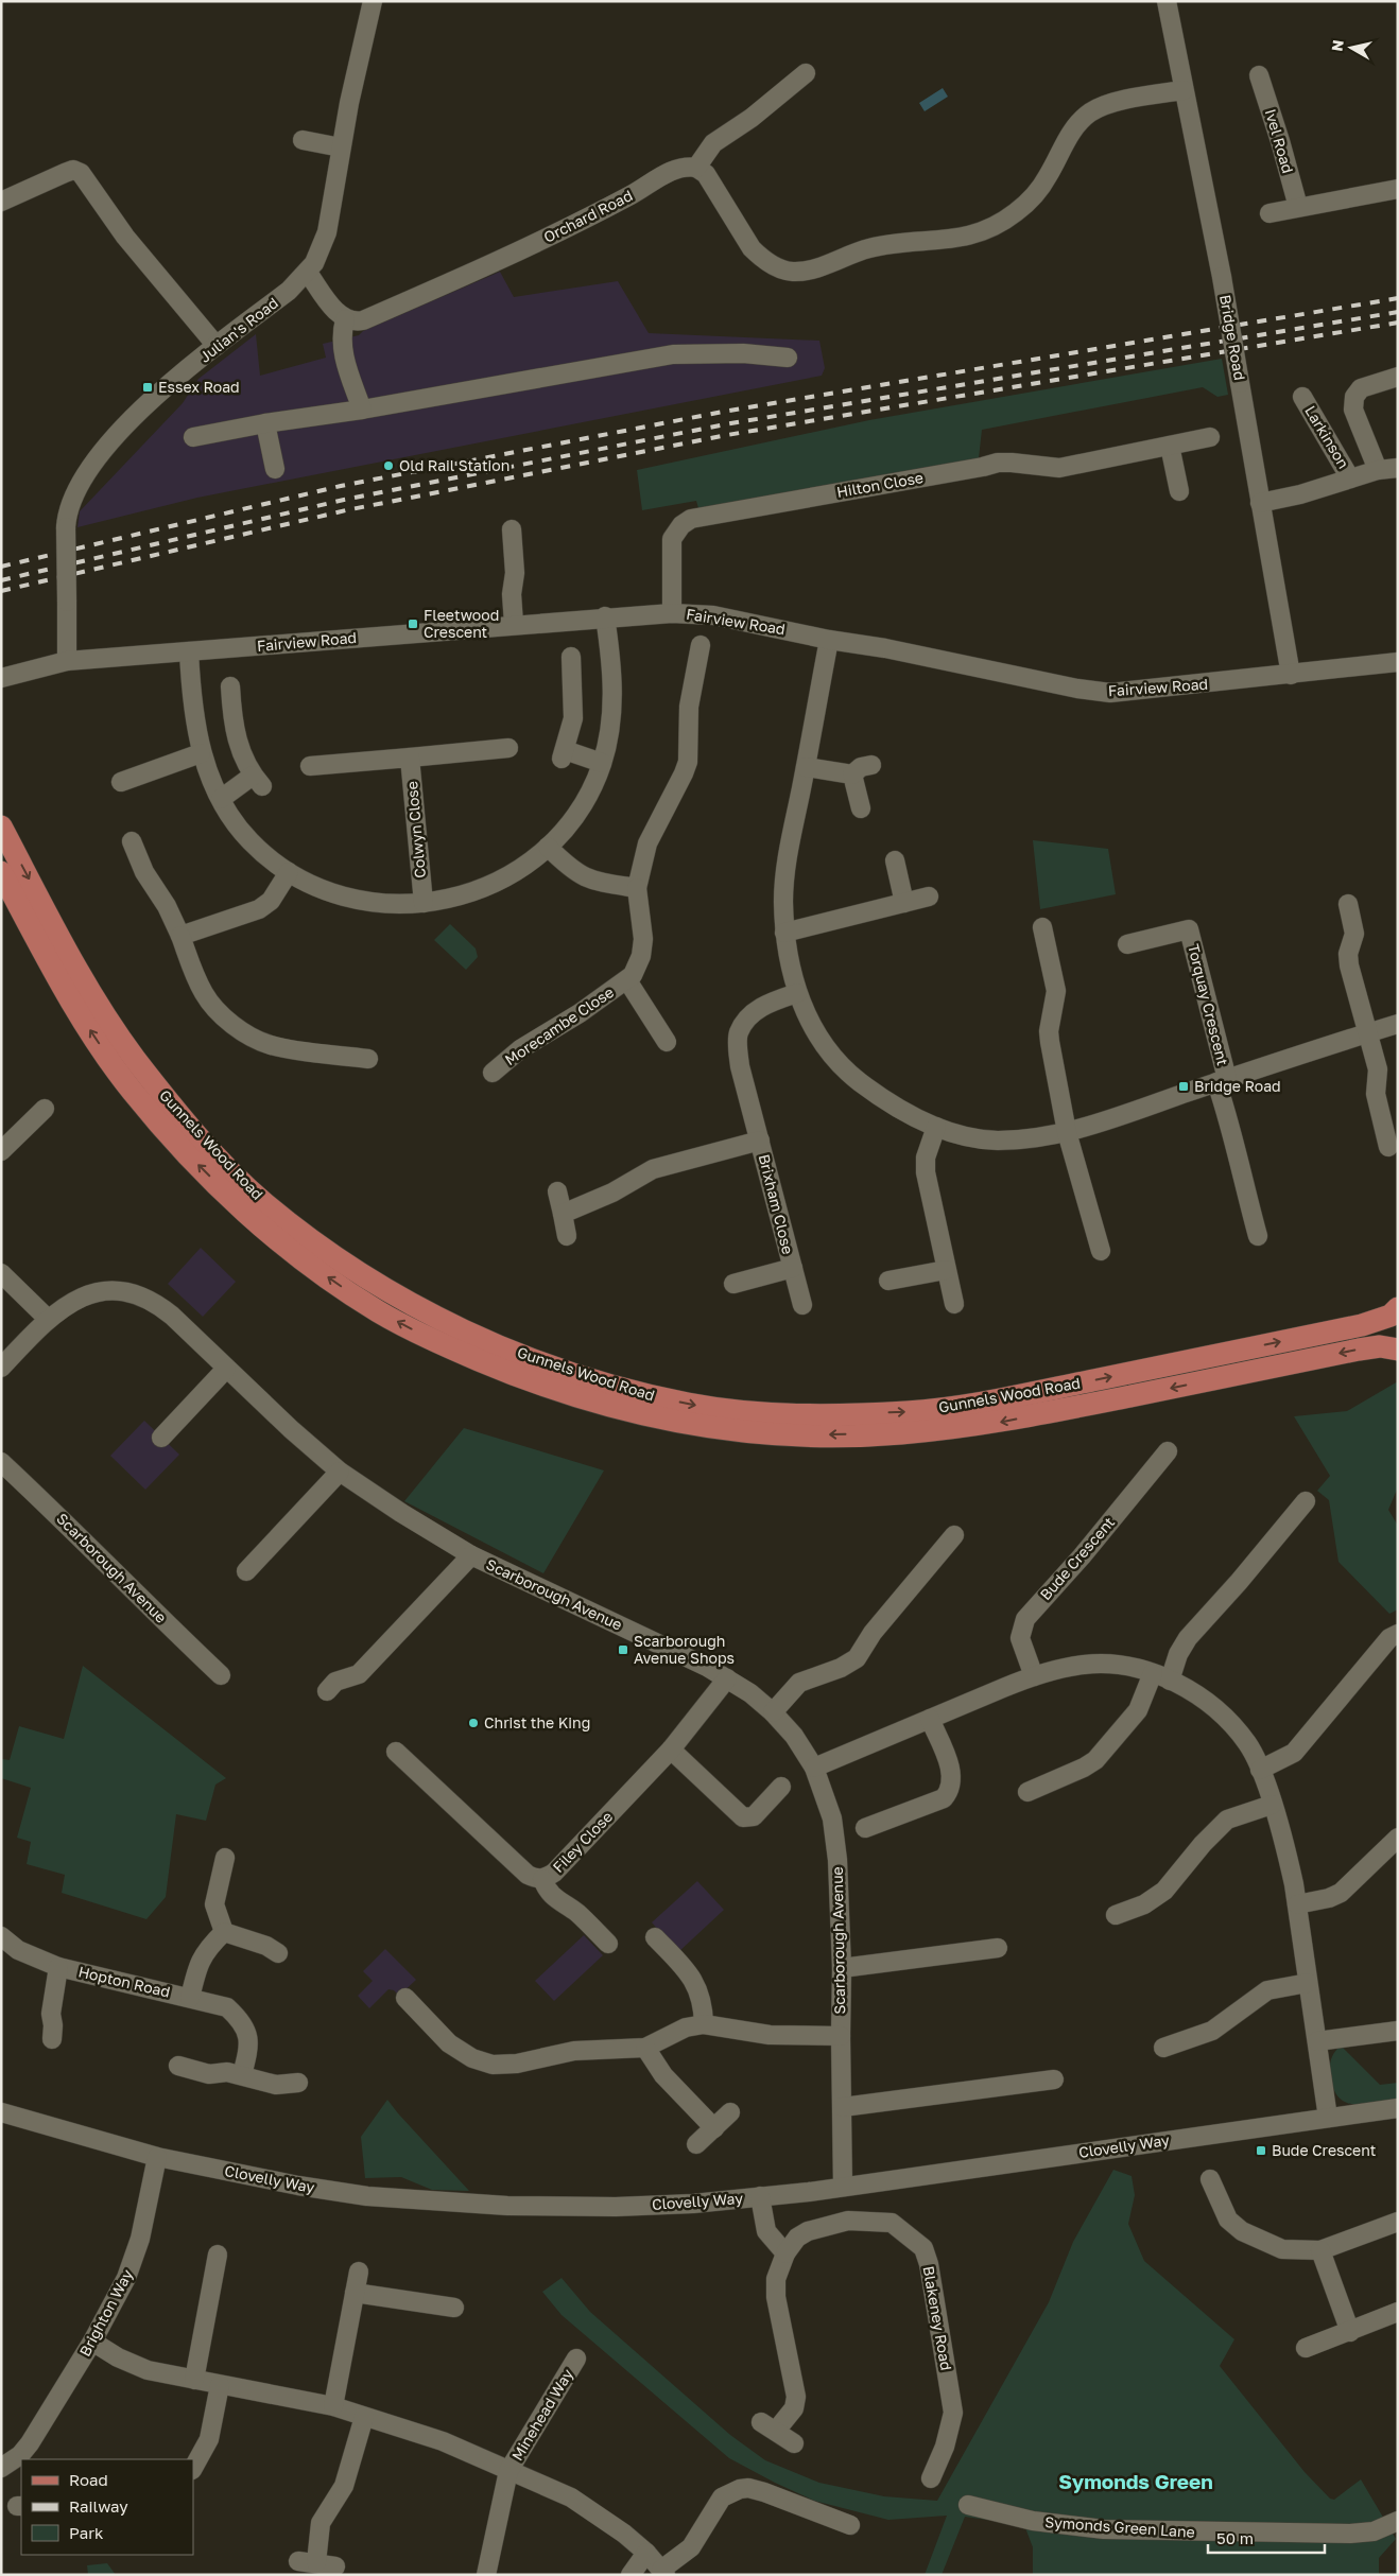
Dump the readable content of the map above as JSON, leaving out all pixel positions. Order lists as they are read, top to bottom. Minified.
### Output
{"streets":{"main road":["Gunnels Wood Road"],"street":["Ivel Road","Orchard Road","Julian's Road","Bridge Road","Larkinson","Hilton Close","Fairview Road","Colwyn Close","Torquay Crescent","Morecambe Close","Brixham Close","Bude Crescent","Scarborough Avenue","Filey Close","Hopton Road","Clovelly Way","Brighton Way","Blakeney Road","Minehead Way","Symonds Green Lane"]},"crossings":[["Julian's Road","Fairview Road"],["Bridge Road","Larkinson"],["Bridge Road","Fairview Road"],["Hilton Close","Fairview Road"],["Fairview Road","Torquay Crescent"],["Torquay Crescent","Brixham Close"],["Scarborough Avenue","Filey Close"],["Scarborough Avenue","Clovelly Way"],["Clovelly Way","Brighton Way"],["Brighton Way","Minehead Way"]],"districts":["Symonds Green"],"places":{"transit":["Essex Road","Fleetwood Crescent","Bridge Road","Scarborough Avenue Shops","Bude Crescent"],"other":["Old Rail Station","Christ the King"]},"legend":["Road","Railway","Park"],"scale_bar":"50 m","north":"left"}
